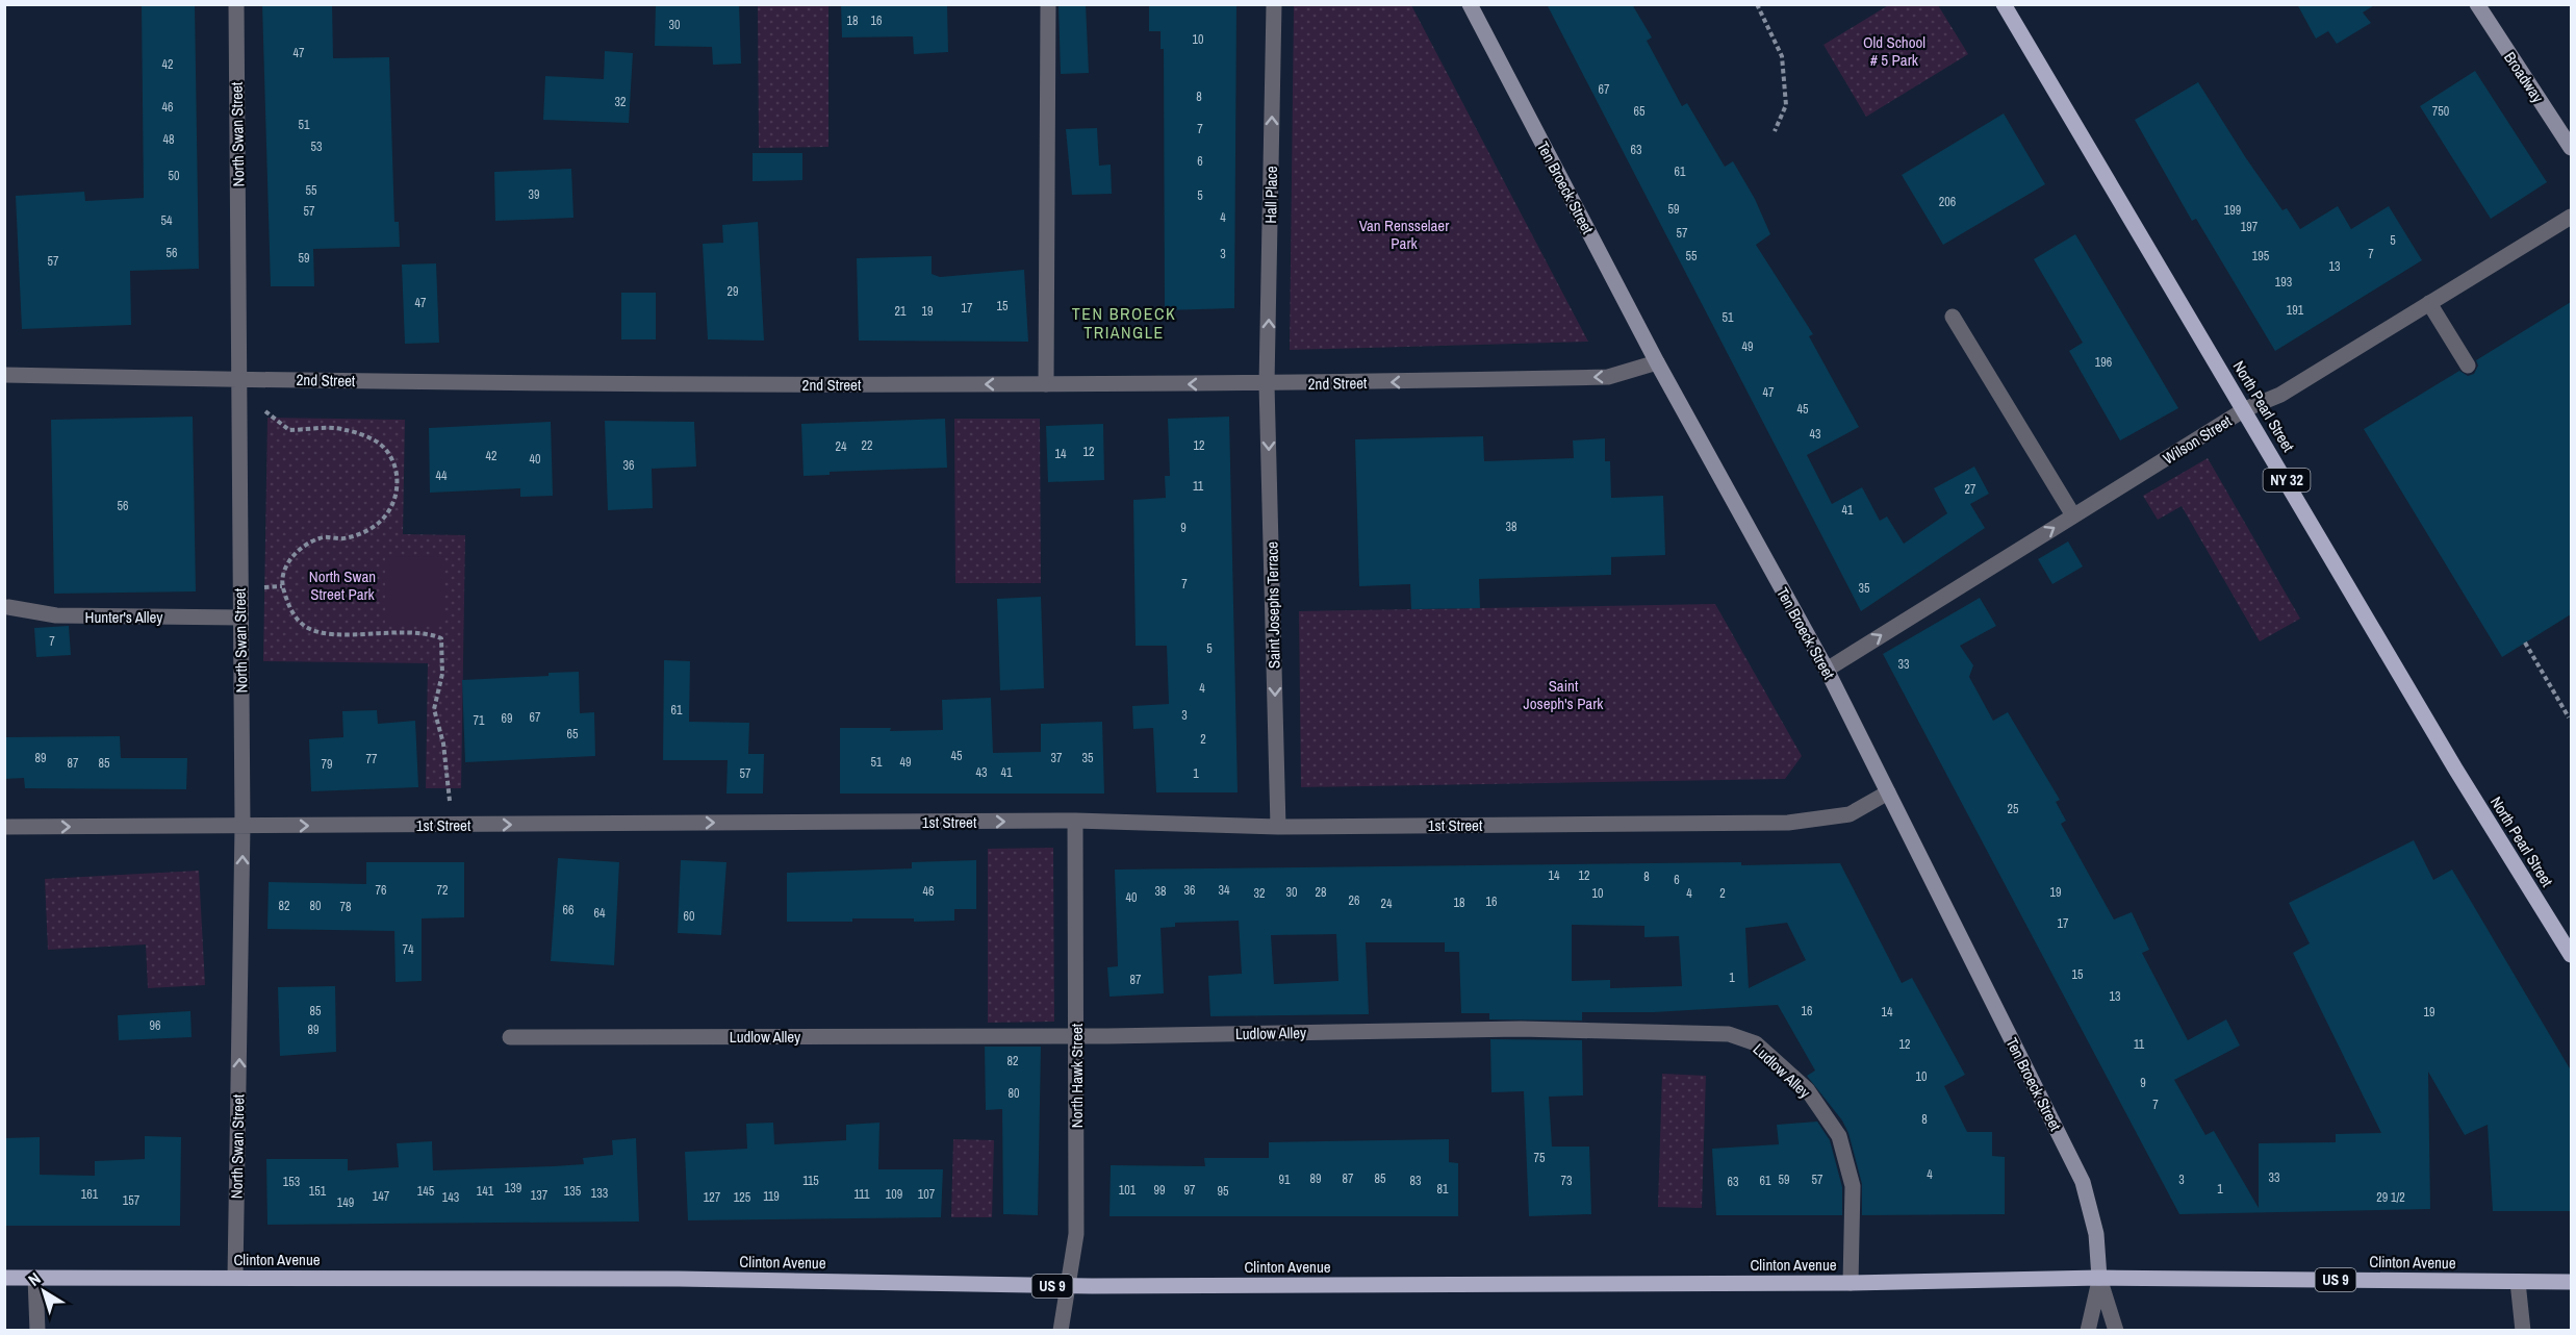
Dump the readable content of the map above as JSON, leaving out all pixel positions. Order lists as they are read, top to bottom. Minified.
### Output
{"streets":{"main road":["North Pearl Street","NY 32","Clinton Avenue","US 9"],"street":["Broadway","North Swan Street","Ten Broeck Street","Hall Place","2nd Street","Wilson Street","Saint Josephs Terrace","Hunter's Alley","1st Street","Ludlow Alley","North Hawk Street"]},"crossings":[["North Swan Street","2nd Street"],["North Swan Street","Hunter's Alley"],["North Swan Street","1st Street"],["North Swan Street","Clinton Avenue"],["Ten Broeck Street","2nd Street"],["Ten Broeck Street","Wilson Street"],["Ten Broeck Street","1st Street"],["Ten Broeck Street","Clinton Avenue"],["Hall Place","2nd Street"],["Hall Place","Saint Josephs Terrace"],["2nd Street","Saint Josephs Terrace"],["North Pearl Street","Wilson Street"],["Saint Josephs Terrace","1st Street"],["1st Street","North Hawk Street"],["Ludlow Alley","North Hawk Street"],["Ludlow Alley","Clinton Avenue"],["North Hawk Street","Clinton Avenue"]],"one_way":["North Swan Street","Hall Place","2nd Street","Saint Josephs Terrace","1st Street"],"districts":["TEN BROECK TRIANGLE"],"parks":["Old School # 5 Park","Van Rensselaer Park","North Swan Street Park","Saint Joseph's Park"],"house_numbers":["18","16","30","10","47","42","67","8","32","46","65","750","51","7","48","53","63","6","61","50","55","39","5","206","59","199","57","4","54","197","57","5","56","3","7","55","195","59","57","13","193","29","47","15","17","191","21","19","51","49","196","47","45","43","22","12","24","12","14","42","40","36","44","11","27","56","41","38","9","7","35","7","5","33","4","61","3","67","69","71","65","2","45","89","37","35","77","51","49","87","85","79","43","41","57","1","25","14","12","8","6","76","72","36","34","46","38","30","28","19","32","10","4","2","40","26","16","18","24","82","80","78","66","64","60","17","74","15","1","87","13","85","16","14","19","96","89","12","11","82","10","9","80","7","8","75","4","33","89","87","85","91","59","57","3","115","83","73","61","153","63","139","81","1","101","99","97","151","145","141","135","95","133","161","111","109","107","137","147","119","143","127","125","29 1/2","157","149"],"north":"top left"}
